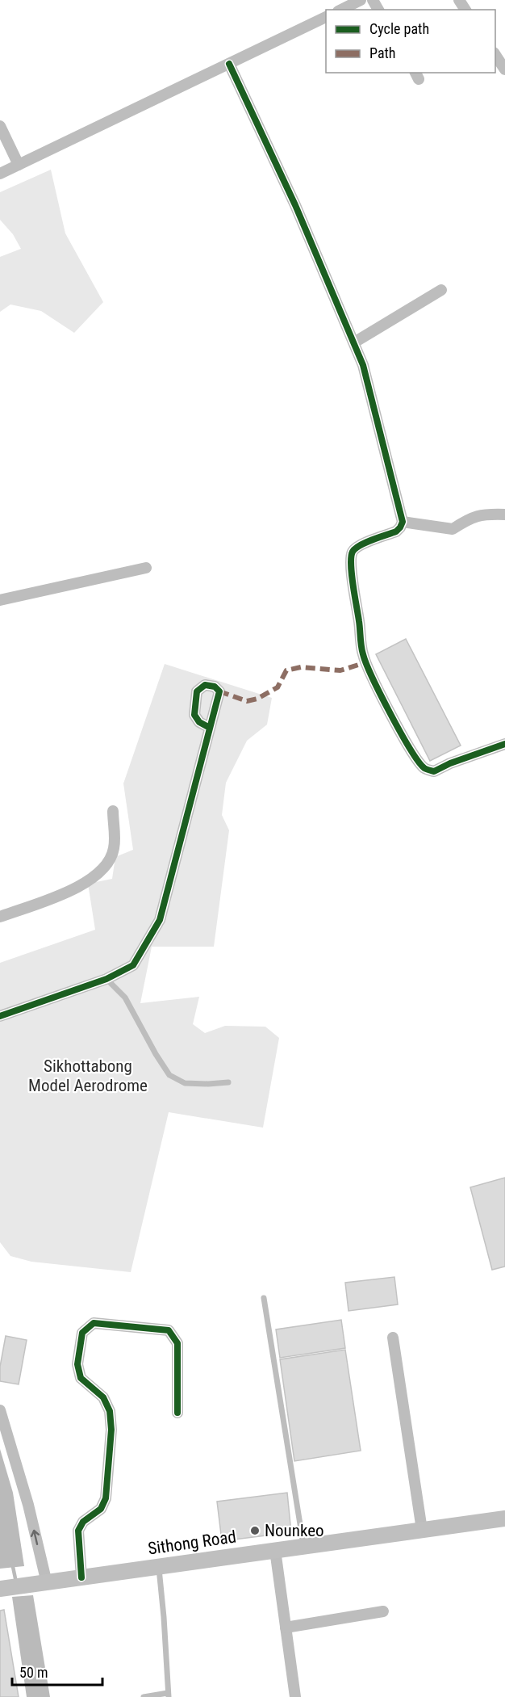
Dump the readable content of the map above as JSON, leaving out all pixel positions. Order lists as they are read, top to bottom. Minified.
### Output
{"streets":{"main road":["Sithong Road"]},"parks":["Sikhottabong Model Aerodrome"],"places":["Nounkeo"],"legend":["Cycle path","Path"],"scale_bar":"50 m"}
